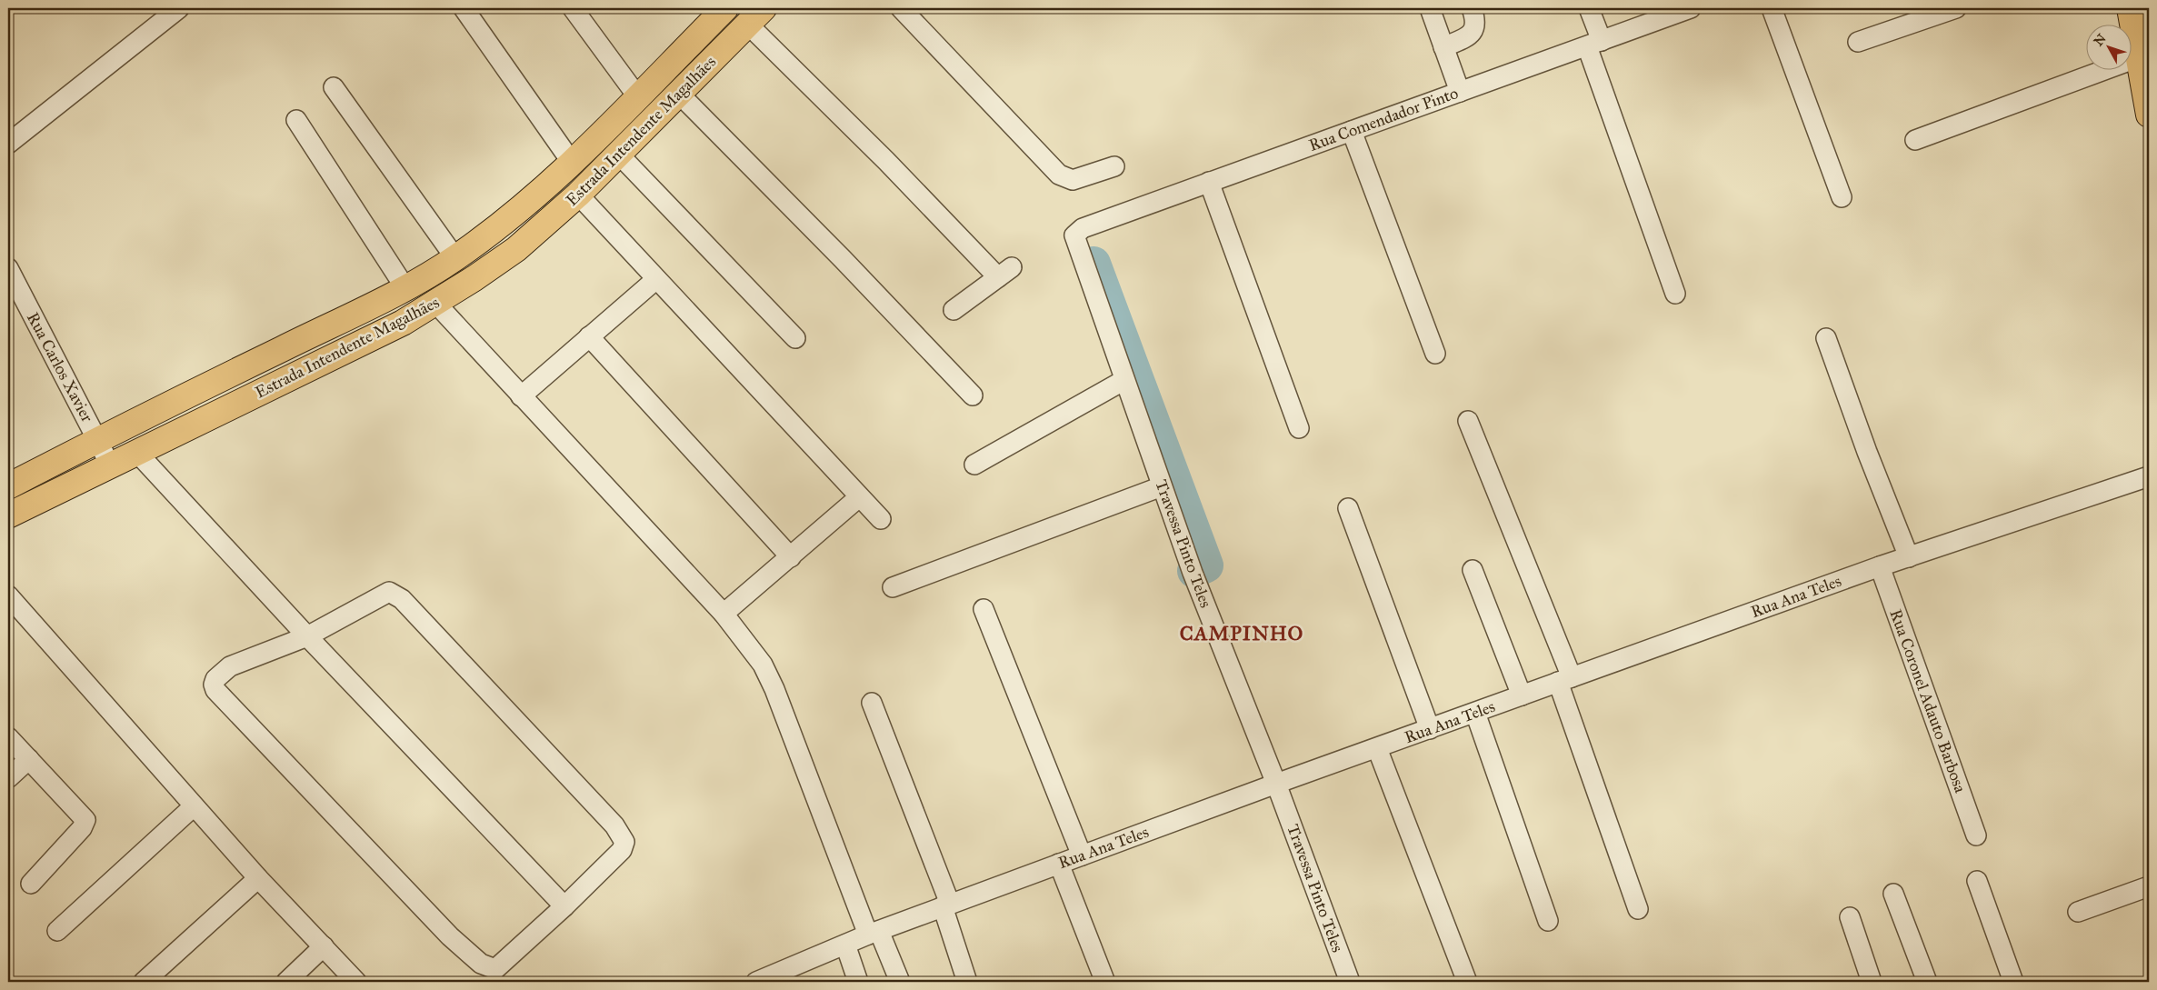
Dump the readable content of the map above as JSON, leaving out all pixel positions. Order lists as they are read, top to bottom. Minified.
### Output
{"streets":{"main road":["Estrada Intendente Magalhães"],"street":["Rua Comendador Pinto","Rua Carlos Xavier","Travessa Pinto Teles","Rua Ana Teles","Rua Coronel Adauto Barbosa"]},"crossings":[["Rua Comendador Pinto","Travessa Pinto Teles"],["Estrada Intendente Magalhães","Rua Carlos Xavier"],["Travessa Pinto Teles","Rua Ana Teles"],["Rua Ana Teles","Rua Coronel Adauto Barbosa"]],"districts":["CAMPINHO"],"north":"top left"}
